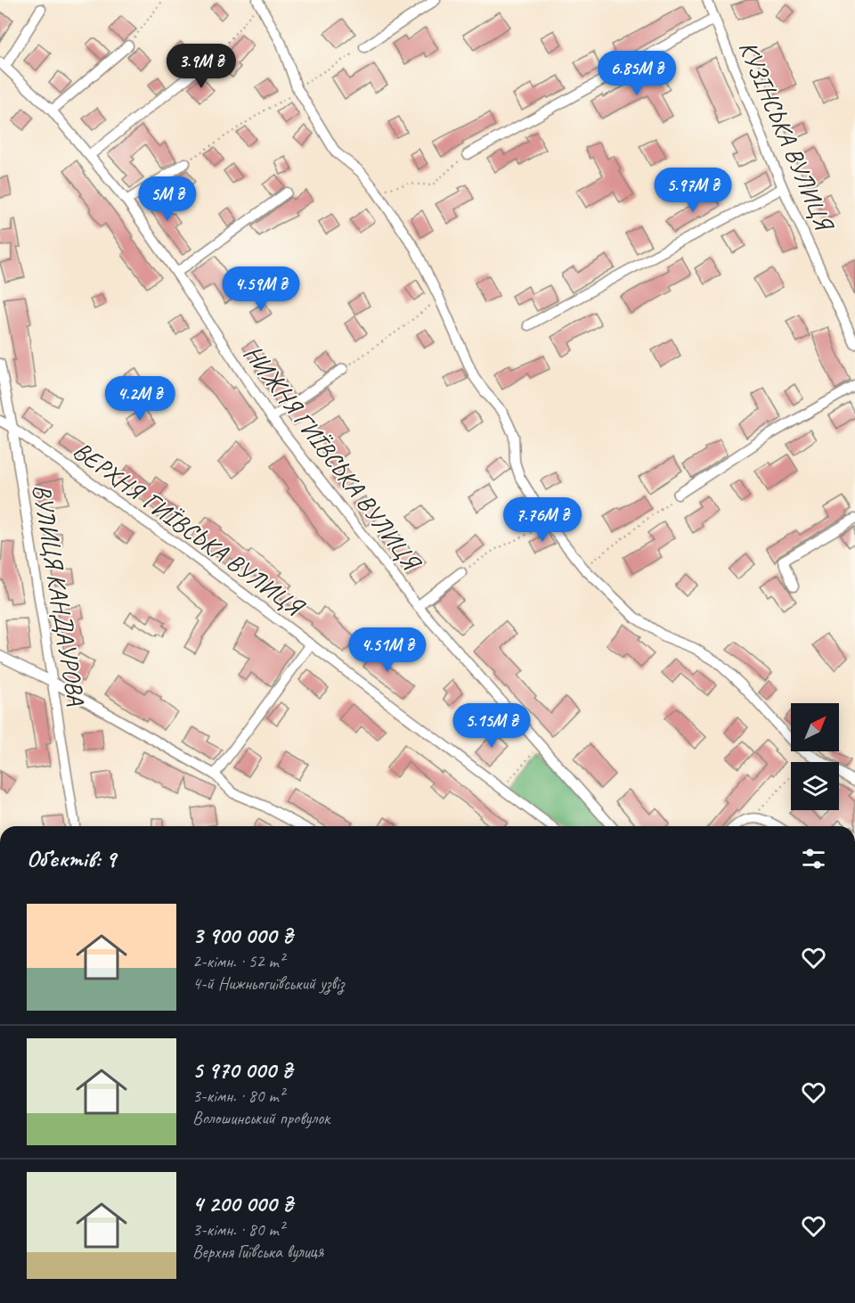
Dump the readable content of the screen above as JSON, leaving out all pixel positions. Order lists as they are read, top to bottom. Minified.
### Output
{"streets":{"street":["КУЗІНСЬКА ВУЛИЦЯ","НИЖНЯ ГИЇВСЬКА ВУЛИЦЯ","ВЕРХНЯ ГИЇВСЬКА ВУЛИЦЯ","ВУЛИЦЯ КАНДАУРОВА"]},"crossings":[["ВЕРХНЯ ГИЇВСЬКА ВУЛИЦЯ","ВУЛИЦЯ КАНДАУРОВА"]],"north":"top right","page":{"price":["3.9M ₴","6.85M ₴","5.97M ₴","5M ₴","4.59M ₴","4.2M ₴","7.76M ₴","4.51M ₴","5.15M ₴"],"heading":"Об’єктів: 9","list":[{"name":"3 900 000 ₴","note":"2-кімн. · 52 m² · 4-й Нижньогиївський узвіз"},{"name":"5 970 000 ₴","note":"3-кімн. · 80 m² · Волошинський провулок"},{"name":"4 200 000 ₴","note":"3-кімн. · 80 m² · Верхня Гиївська вулиця"}]}}
